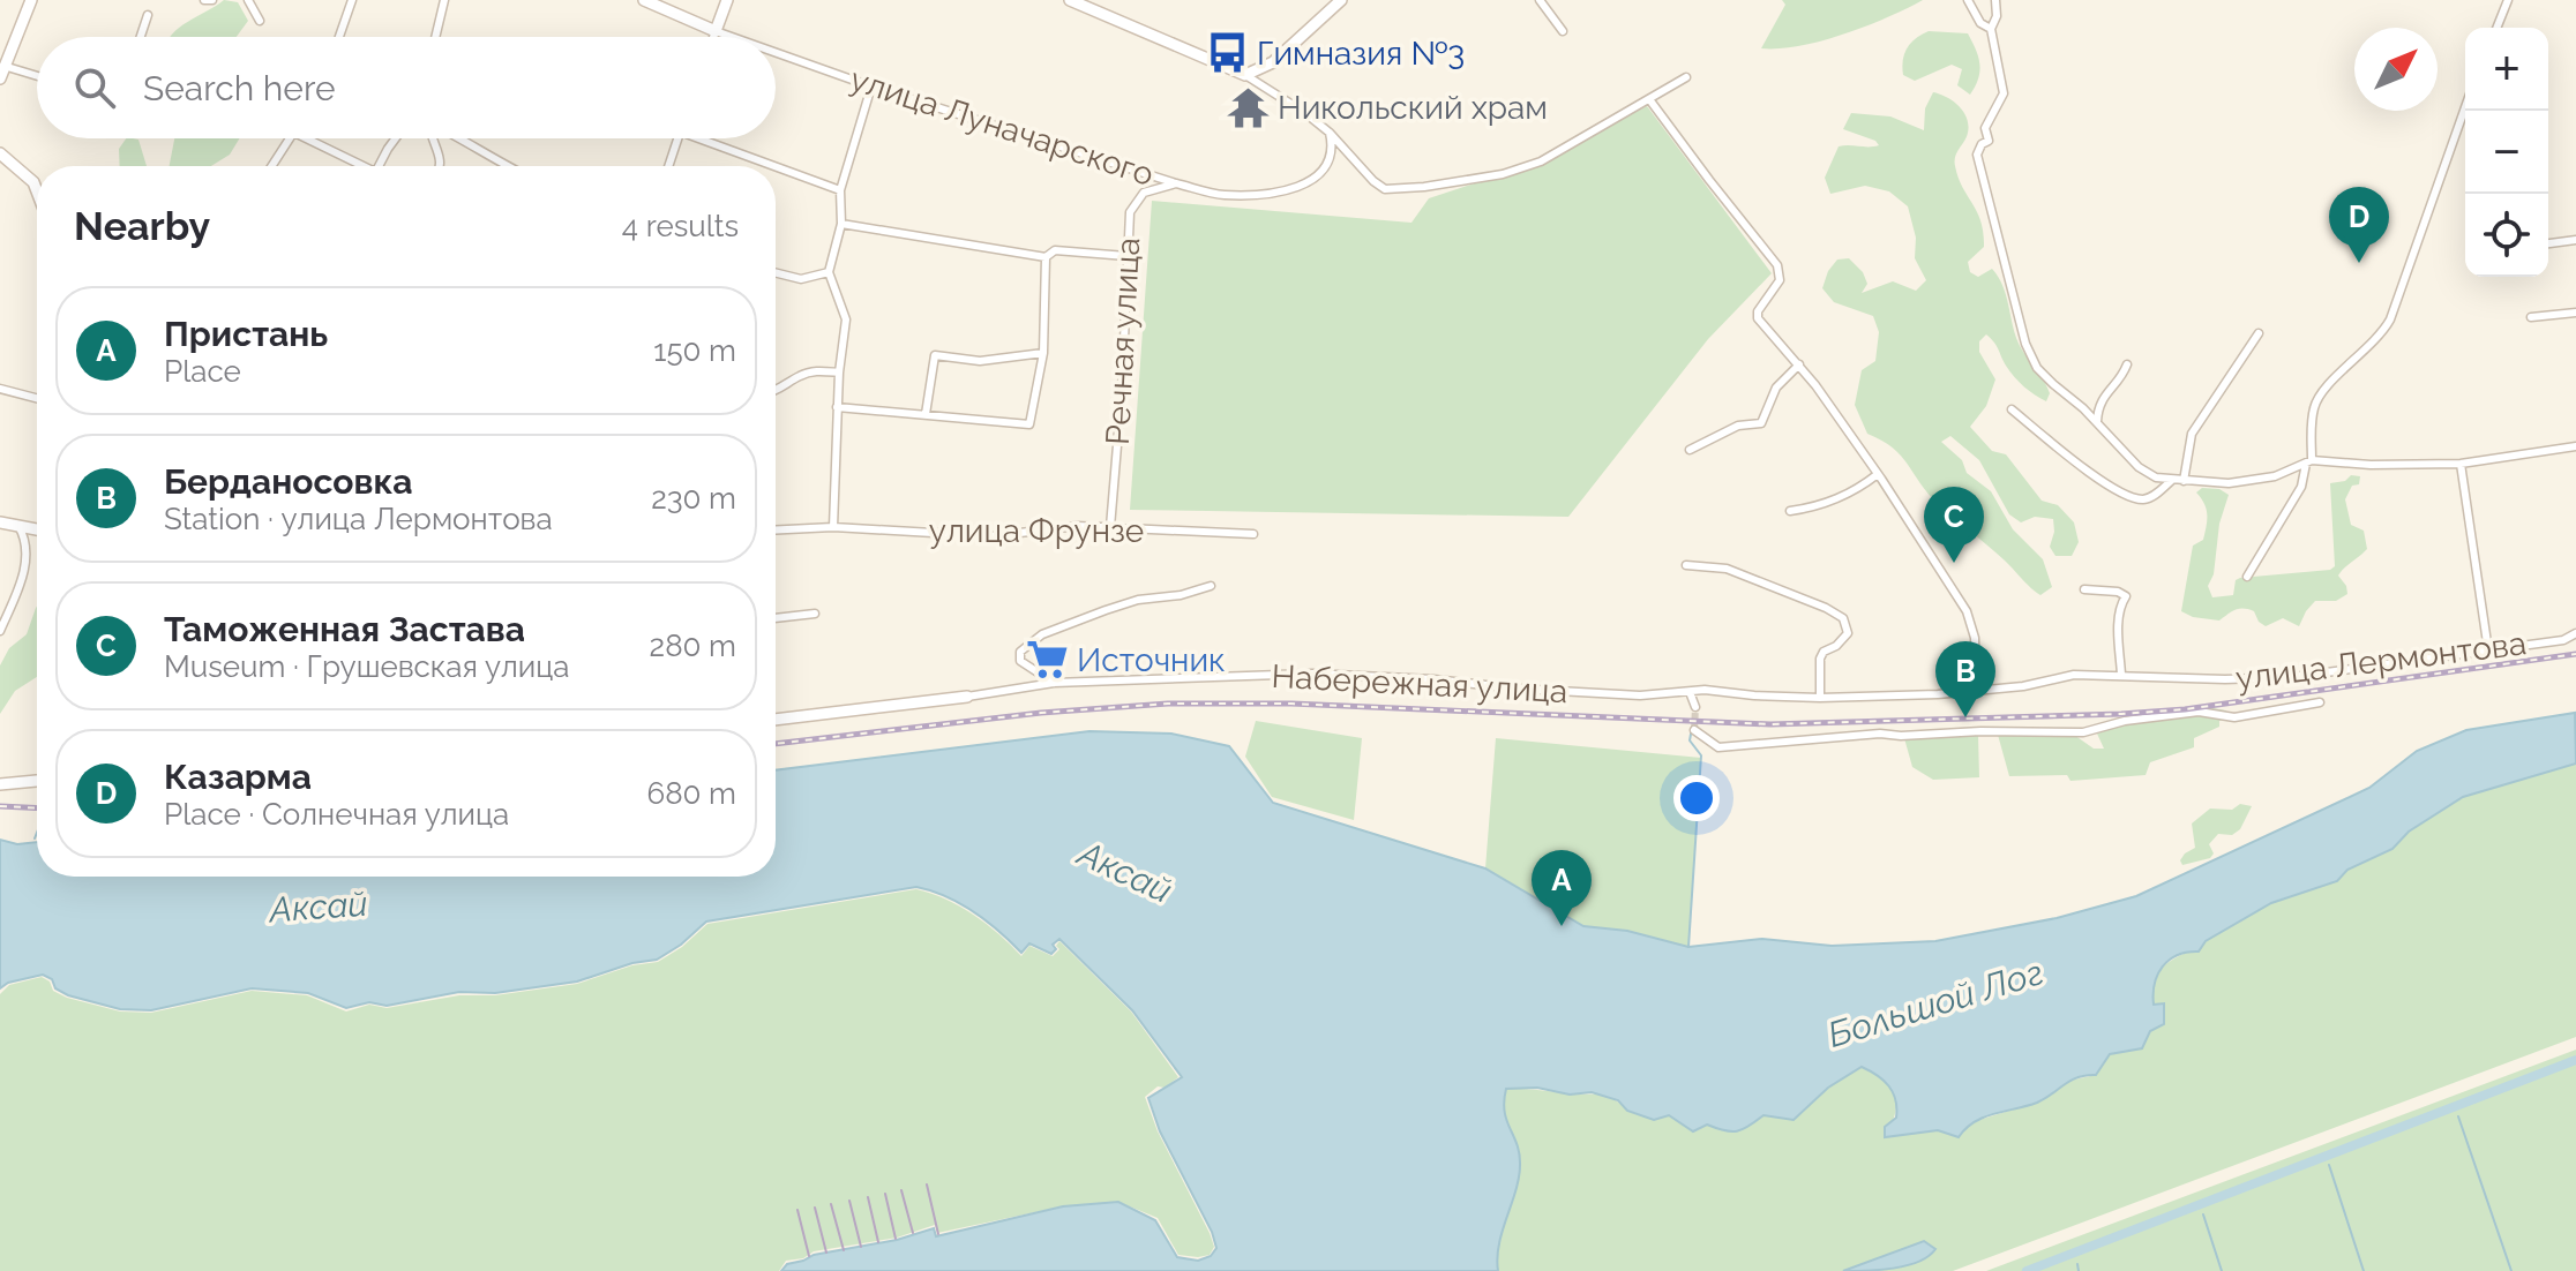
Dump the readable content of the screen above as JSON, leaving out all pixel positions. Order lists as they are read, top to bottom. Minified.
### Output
{"streets":{"street":["улица Луначарского","Речная улица","улица Фрунзе","улица Лермонтова","Набережная улица"]},"crossings":[["улица Луначарского","Речная улица"],["Речная улица","улица Фрунзе"],["улица Лермонтова","Набережная улица"]],"water":["Аксай","Большой Лог"],"places":{"bus stop":["Гимназия №3"],"temple":["Никольский храм"],"supermarket":["Источник"]},"north":"top right","page":{"map_buttons":["+","−"],"search":"Search here","heading":["Nearby","4 results"],"pins":["D","C","B","A"],"list":[{"mark":"A","name":"Пристань","note":"Place","value":"150 m"},{"mark":"B","name":"Берданосовка","note":"Station · улица Лермонтова","value":"230 m"},{"mark":"C","name":"Таможенная Застава","note":"Museum · Грушевская улица","value":"280 m"},{"mark":"D","name":"Казарма","note":"Place · Солнечная улица","value":"680 m"}]}}
